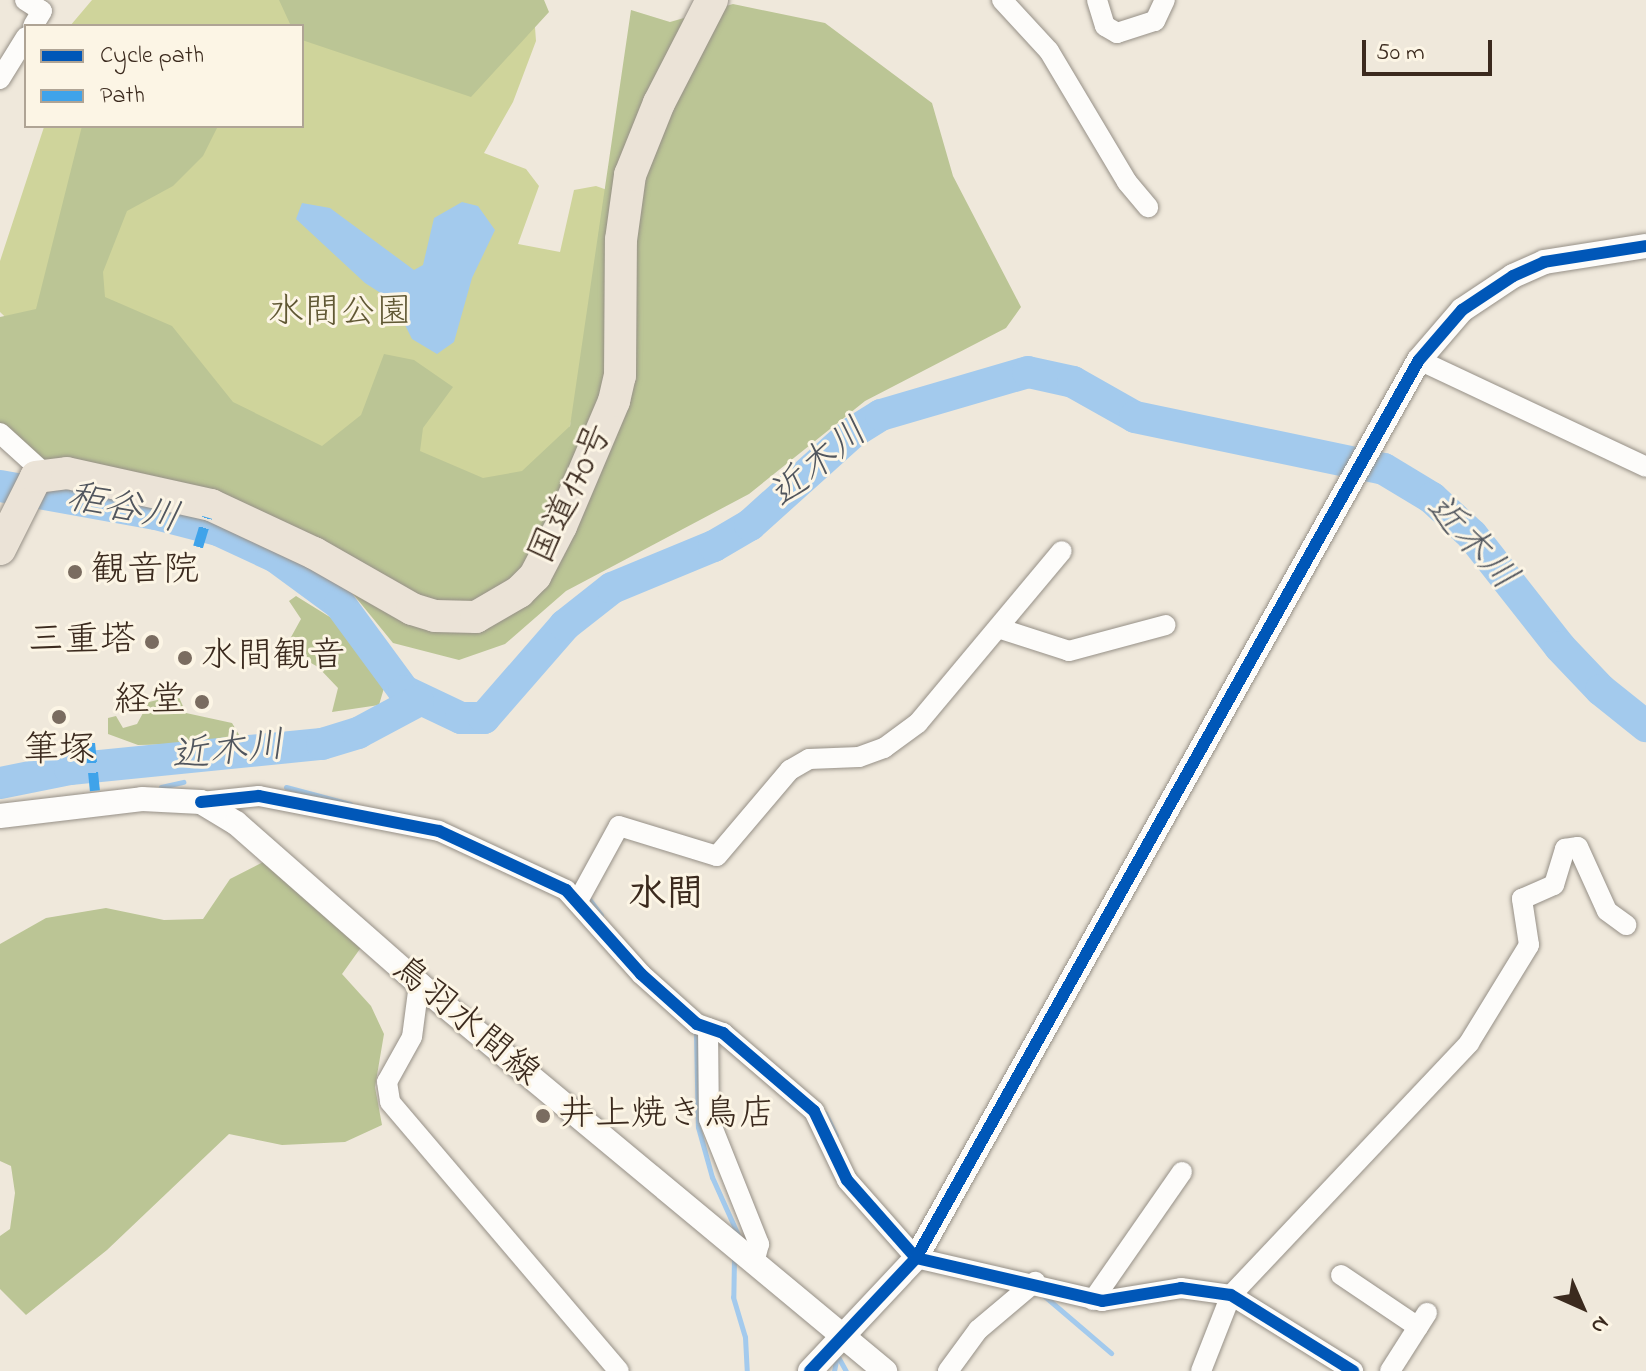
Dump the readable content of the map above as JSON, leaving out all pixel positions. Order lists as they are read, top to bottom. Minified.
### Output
{"streets":{"highway":["国道170号"],"street":["鳥羽水間線"]},"districts":["水間"],"water":["近木川","秬谷川"],"parks":["水間公園"],"places":["観音院","三重塔","水間観音","経堂","筆塚","井上焼き鳥店"],"legend":["Cycle path","Path"],"scale_bar":"50 m","north":"bottom right"}
